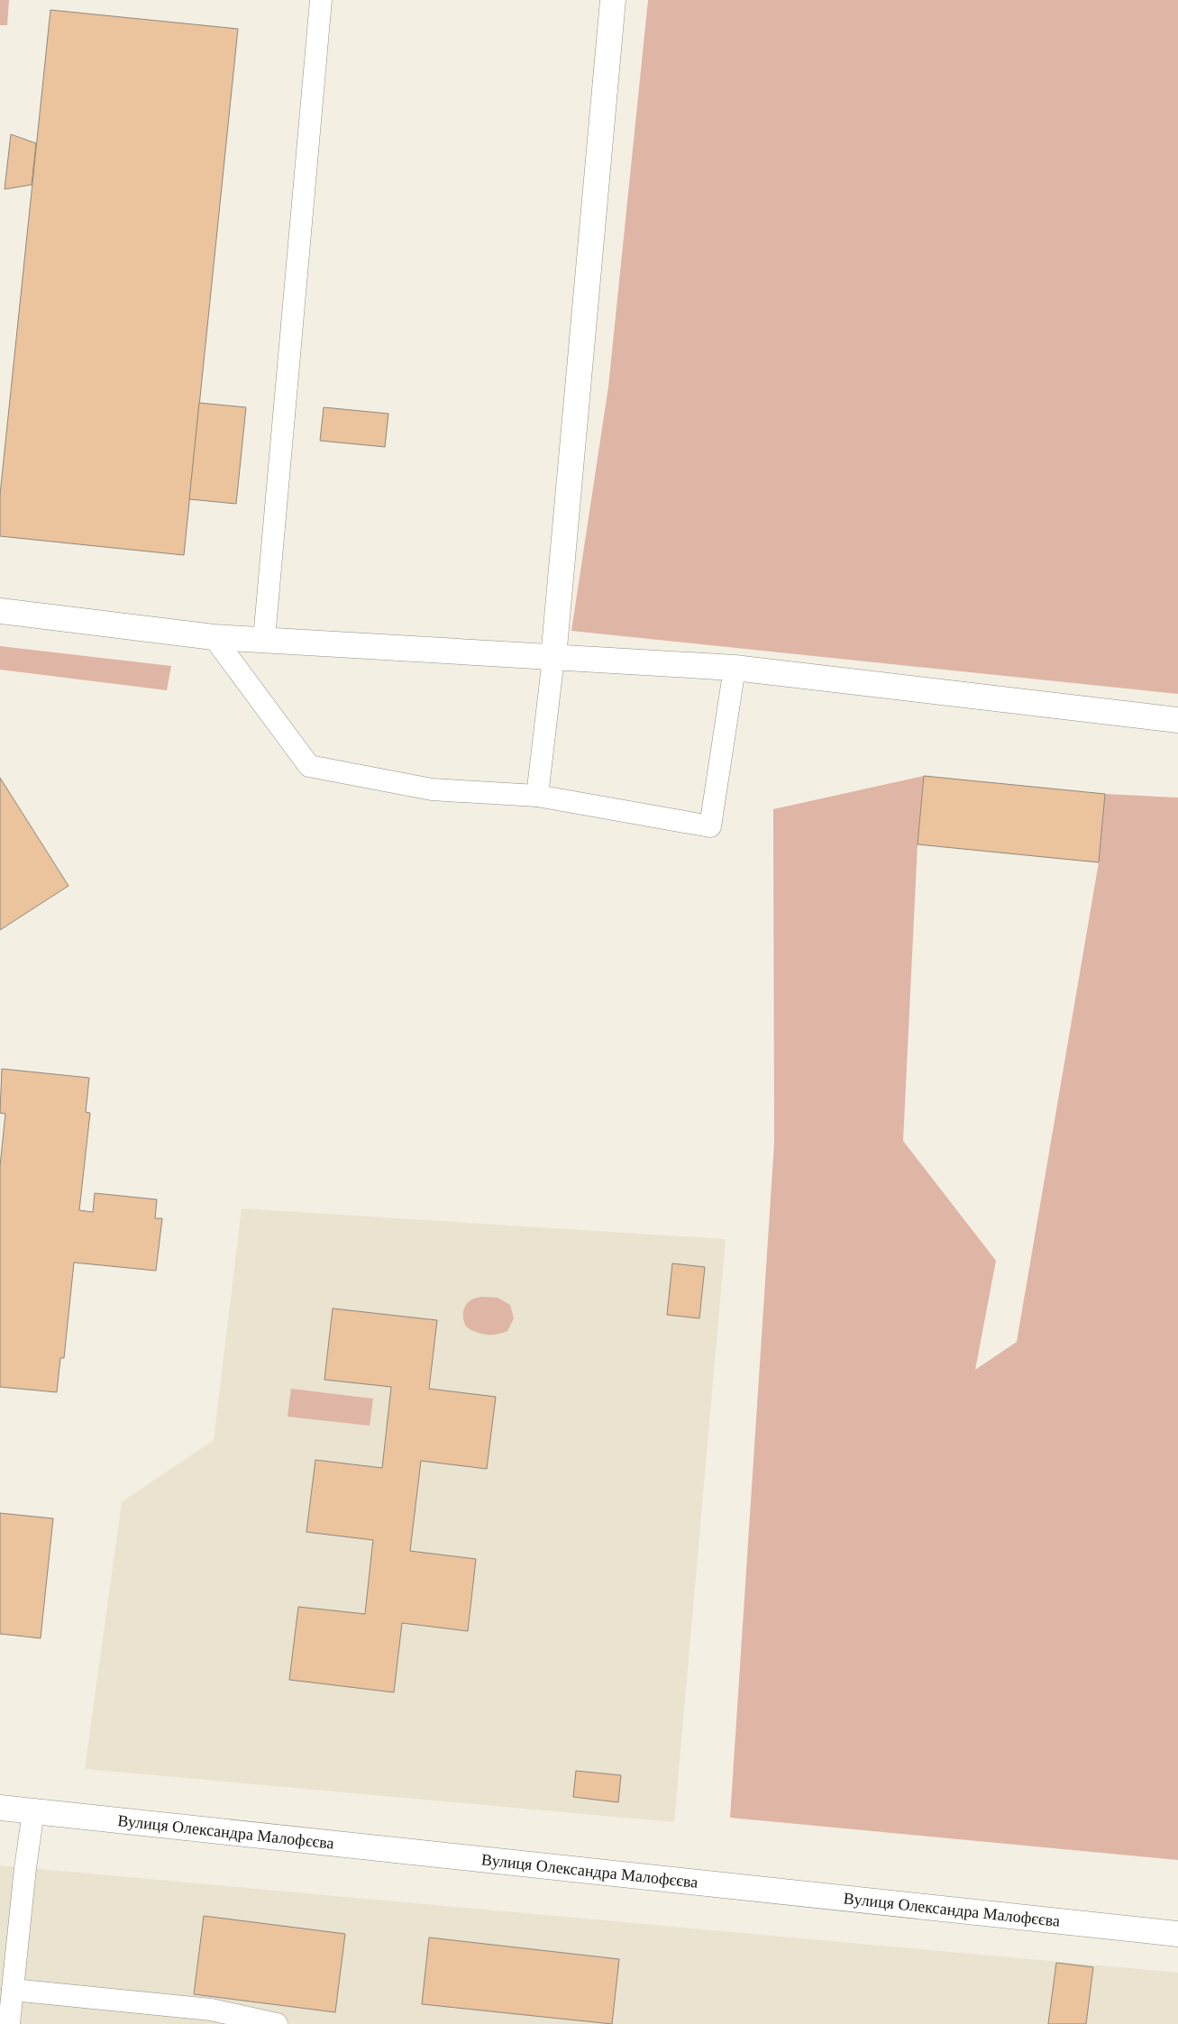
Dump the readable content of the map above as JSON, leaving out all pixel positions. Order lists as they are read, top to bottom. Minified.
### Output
{"streets":{"street":["Вулиця Олександра Малофєєва"]}}
